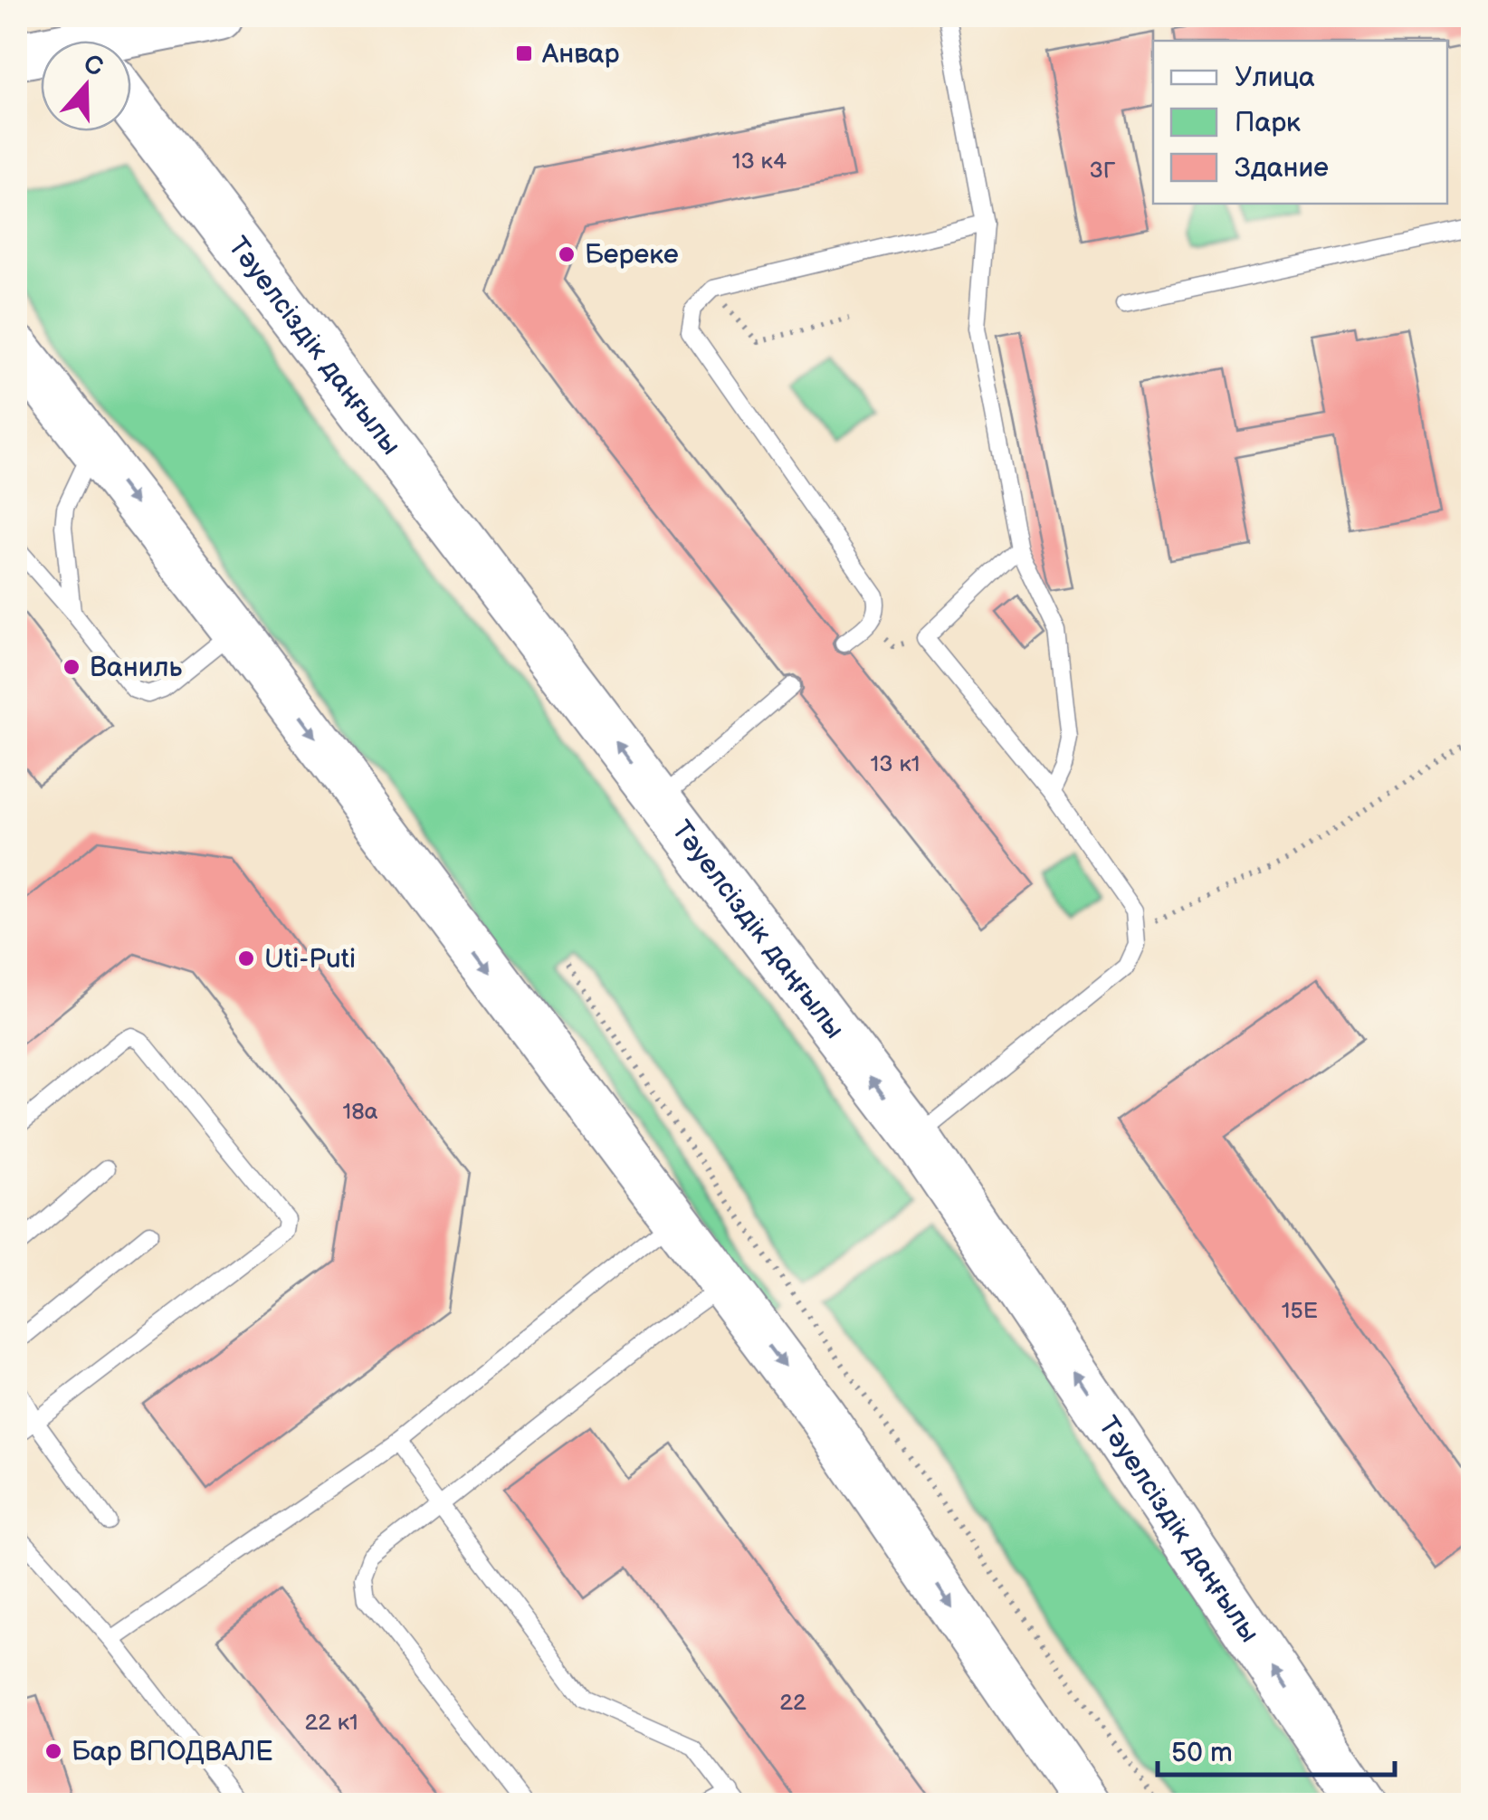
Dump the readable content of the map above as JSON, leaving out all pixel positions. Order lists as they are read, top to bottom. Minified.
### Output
{"streets":{"street":["Тәуелсіздік даңғылы"]},"places":{"transit":["Анвар"],"other":["Береке","Ваниль","Uti-Puti","Бар ВПОДВАЛЕ"]},"house_numbers":["13 к4","3Г","13 к1","18а","15Е","22","22 к1"],"legend":["Улица","Парк","Здание"],"scale_bar":"50 m","north":"top"}
